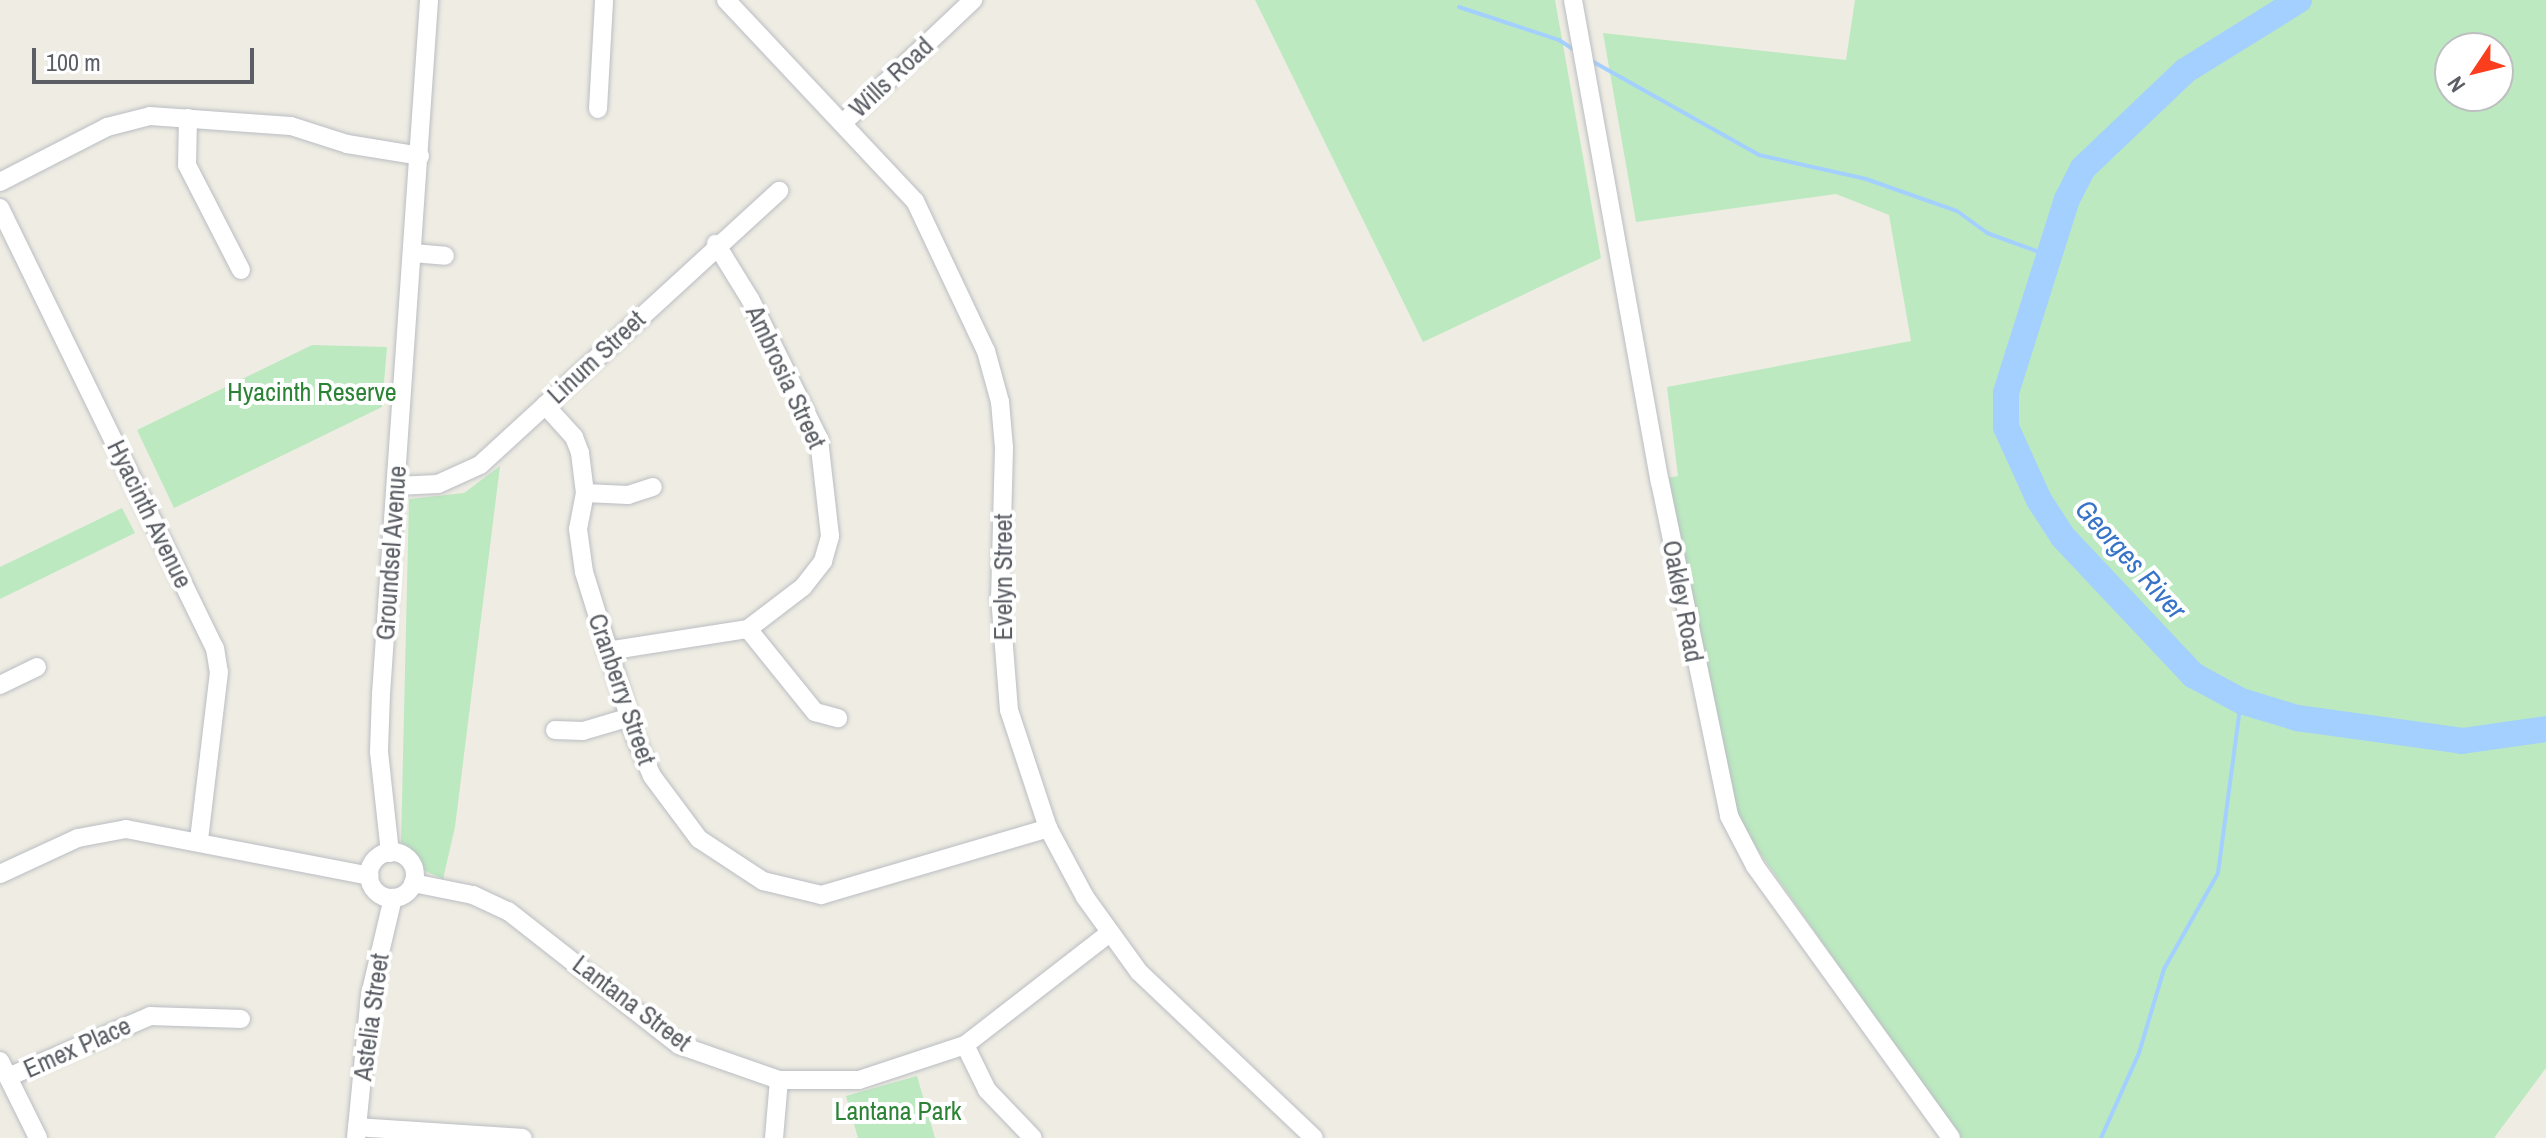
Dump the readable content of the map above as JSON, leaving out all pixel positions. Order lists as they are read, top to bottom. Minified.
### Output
{"streets":{"street":["Wills Road","Linum Street","Ambrosia Street","Hyacinth Avenue","Groundsel Avenue","Evelyn Street","Oakley Road","Cranberry Street","Lantana Street","Astelia Street","Emex Place"]},"crossings":[["Wills Road","Evelyn Street"],["Linum Street","Ambrosia Street"],["Linum Street","Groundsel Avenue"],["Linum Street","Cranberry Street"],["Ambrosia Street","Cranberry Street"],["Groundsel Avenue","Lantana Street"],["Groundsel Avenue","Astelia Street"],["Evelyn Street","Cranberry Street"],["Evelyn Street","Lantana Street"],["Lantana Street","Astelia Street"]],"water":["Georges River"],"parks":["Hyacinth Reserve","Lantana Park"],"scale_bar":"100 m","north":"bottom left"}
